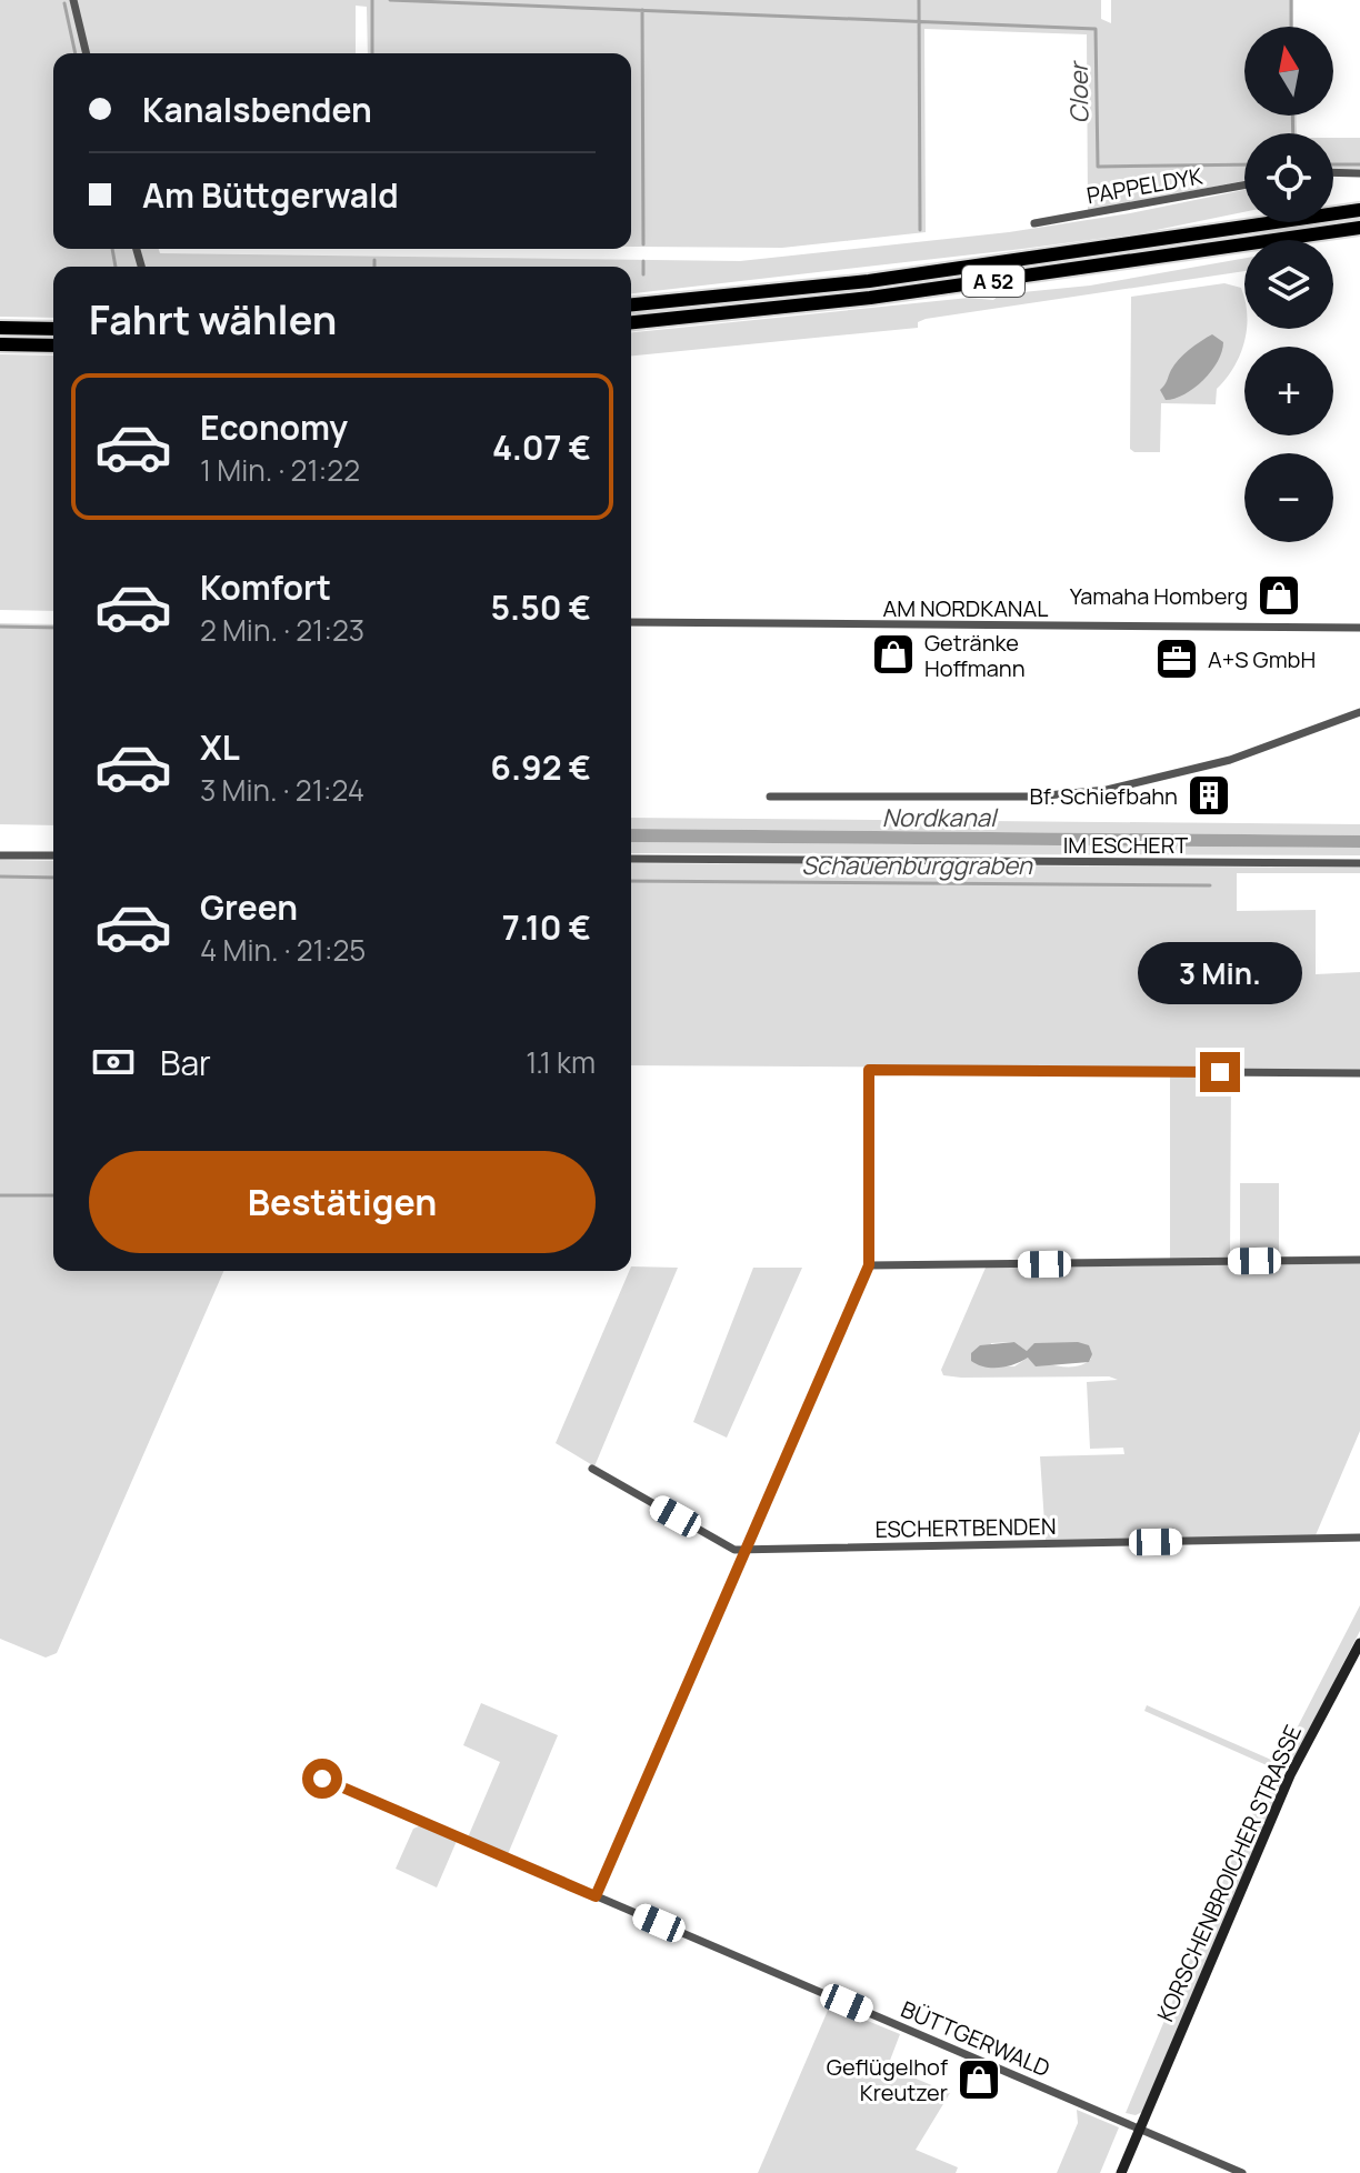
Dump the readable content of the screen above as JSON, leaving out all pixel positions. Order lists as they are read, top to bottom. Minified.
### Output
{"streets":{"highway":["A 52"],"main road":["KORSCHENBROICHER STRASSE"],"street":["PAPPELDYK","AM NORDKANAL","IM ESCHERT","ESCHERTBENDEN","BÜTTGERWALD"]},"crossings":[["KORSCHENBROICHER STRASSE","BÜTTGERWALD"]],"water":["Cloer","Nordkanal","Schauenburggraben"],"places":{"shop":["Yamaha Homberg","Getränke Hoffmann","Geflügelhof Kreutzer"],"office":["A+S GmbH"],"building":["Bf. Schiefbahn"]},"north":"top","page":{"map_buttons":["+","−"],"banner":["Kanalsbenden","Am Büttgerwald"],"heading":"Fahrt wählen","list":[{"name":"Economy","note":"1 Min. · 21:22","value":"4.07 €"},{"name":"Komfort","note":"2 Min. · 21:23","value":"5.50 €"},{"name":"XL","note":"3 Min. · 21:24","value":"6.92 €"},{"name":"Green","note":"4 Min. · 21:25","value":"7.10 €"}],"bubble":"3 Min.","pay":["Bar","1.1 km"],"buttons":"Bestätigen"}}
